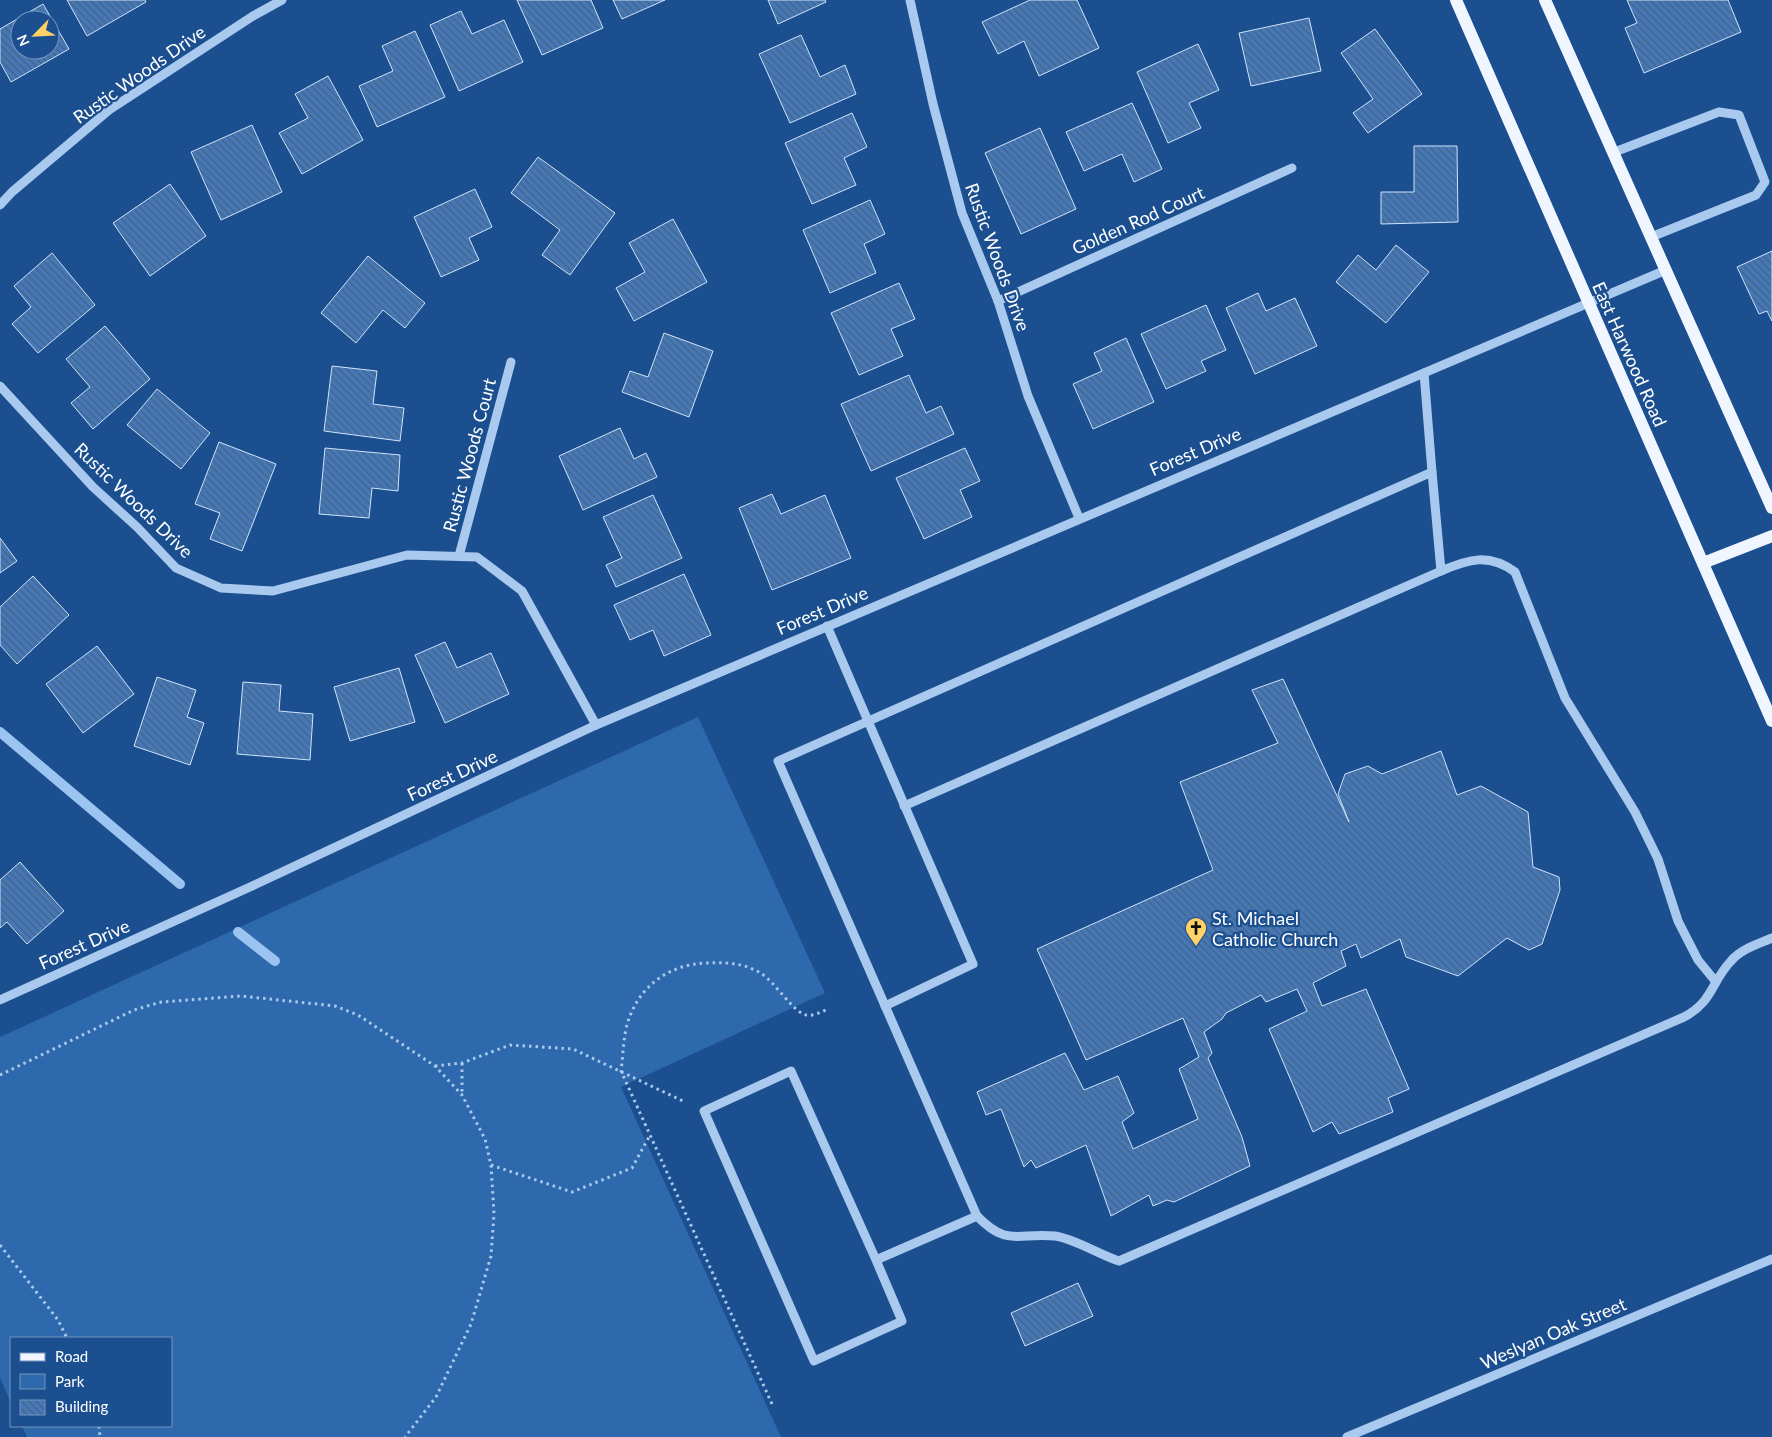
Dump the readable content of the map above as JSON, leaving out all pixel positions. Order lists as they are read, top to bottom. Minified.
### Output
{"streets":{"main road":["East Harwood Road"],"street":["Rustic Woods Drive","Golden Rod Court","Forest Drive","Rustic Woods Court","Weslyan Oak Street"]},"crossings":[["Rustic Woods Drive","Golden Rod Court"],["Rustic Woods Drive","Forest Drive"],["Rustic Woods Drive","Rustic Woods Court"],["East Harwood Road","Forest Drive"]],"places":{"church":["St. Michael Catholic Church"]},"legend":["Road","Park","Building"],"north":"bottom left"}
